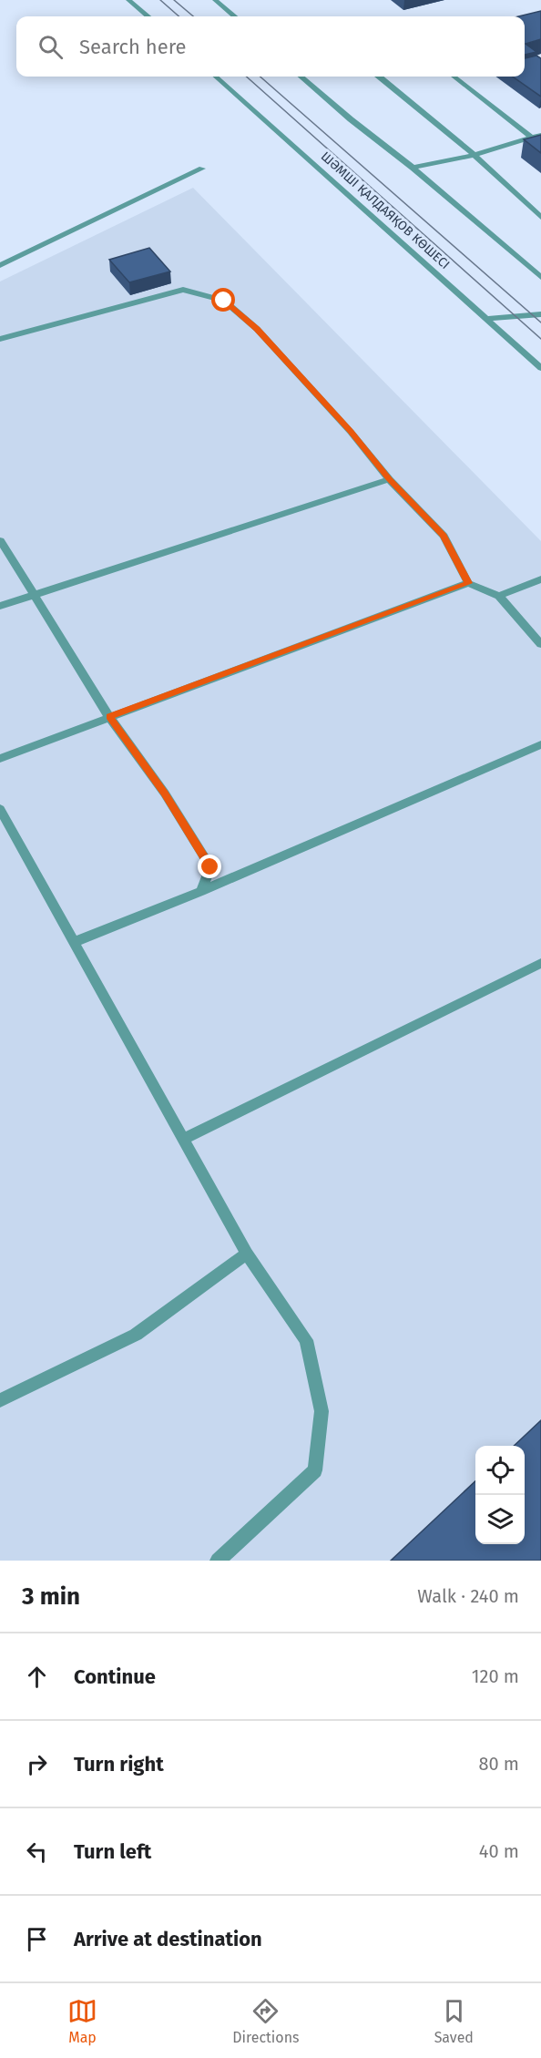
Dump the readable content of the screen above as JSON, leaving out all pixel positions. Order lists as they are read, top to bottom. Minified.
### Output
{"streets":{"street":["ШӘМШІ ҚАЛДАЯҚОВ КӨШЕСІ"]},"page":{"search":"Search here","heading":["3 min","Walk · 240 m"],"list":[["Continue","120 m"],["Turn right","80 m"],["Turn left","40 m"],"Arrive at destination"],"nav":["Map","Directions","Saved"]}}
